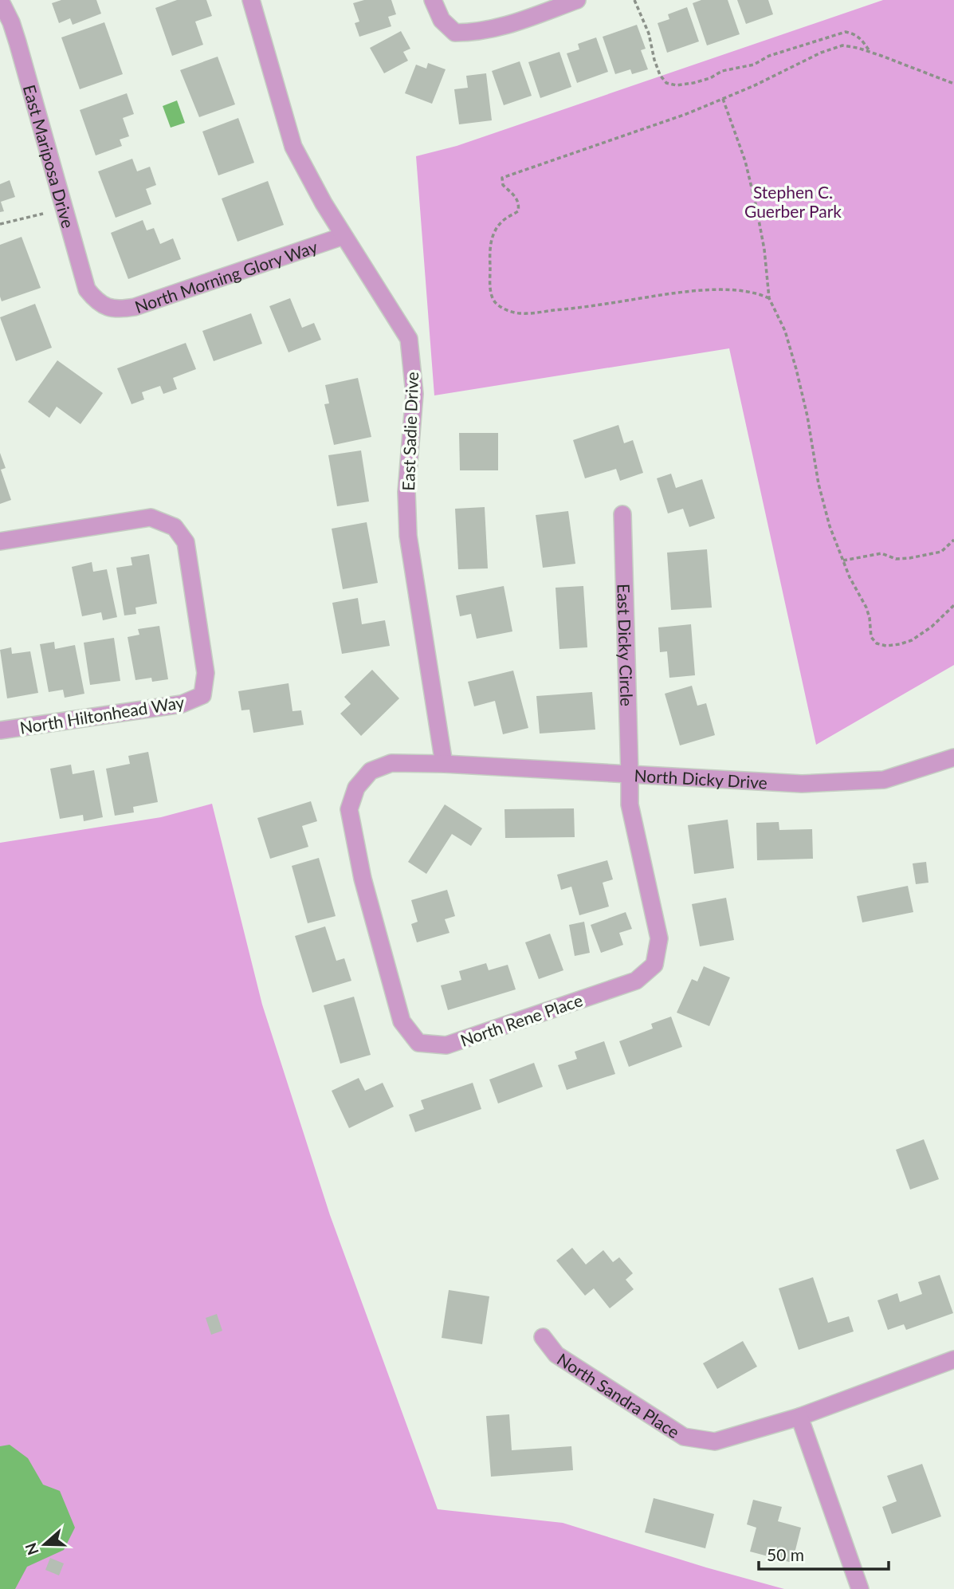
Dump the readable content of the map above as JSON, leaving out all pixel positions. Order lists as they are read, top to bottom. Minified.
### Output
{"streets":{"street":["East Mariposa Drive","North Morning Glory Way","East Sadie Drive","East Dicky Circle","North Hiltonhead Way","North Dicky Drive","North Rene Place","North Sandra Place"]},"crossings":[["East Mariposa Drive","North Morning Glory Way"],["North Morning Glory Way","East Sadie Drive"],["East Sadie Drive","North Dicky Drive"],["East Sadie Drive","North Rene Place"],["East Dicky Circle","North Dicky Drive"],["East Dicky Circle","North Rene Place"],["North Dicky Drive","North Rene Place"]],"parks":["Stephen C. Guerber Park"],"scale_bar":"50 m","north":"left"}
